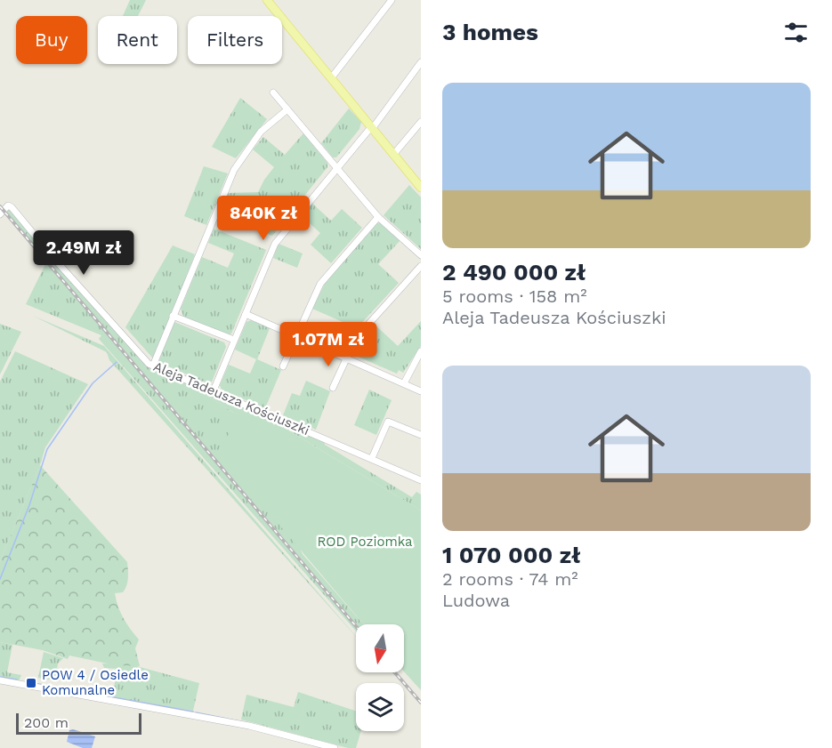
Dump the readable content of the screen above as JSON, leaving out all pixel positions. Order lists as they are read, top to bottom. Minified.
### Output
{"streets":{"street":["Aleja Tadeusza Kościuszki"]},"parks":["ROD Poziomka"],"places":{"transit":["POW 4 / Osiedle Komunalne"]},"scale_bar":"200 m","north":"bottom","page":{"heading":"3 homes","chip":["Buy","Rent","Filters"],"list":[{"name":"2 490 000 zł","note":"5 rooms · 158 m² · Aleja Tadeusza Kościuszki"},{"name":"1 070 000 zł","note":"2 rooms · 74 m² · Ludowa"}],"price":["840K zł","2.49M zł","1.07M zł"],"scale":"200 m"}}
